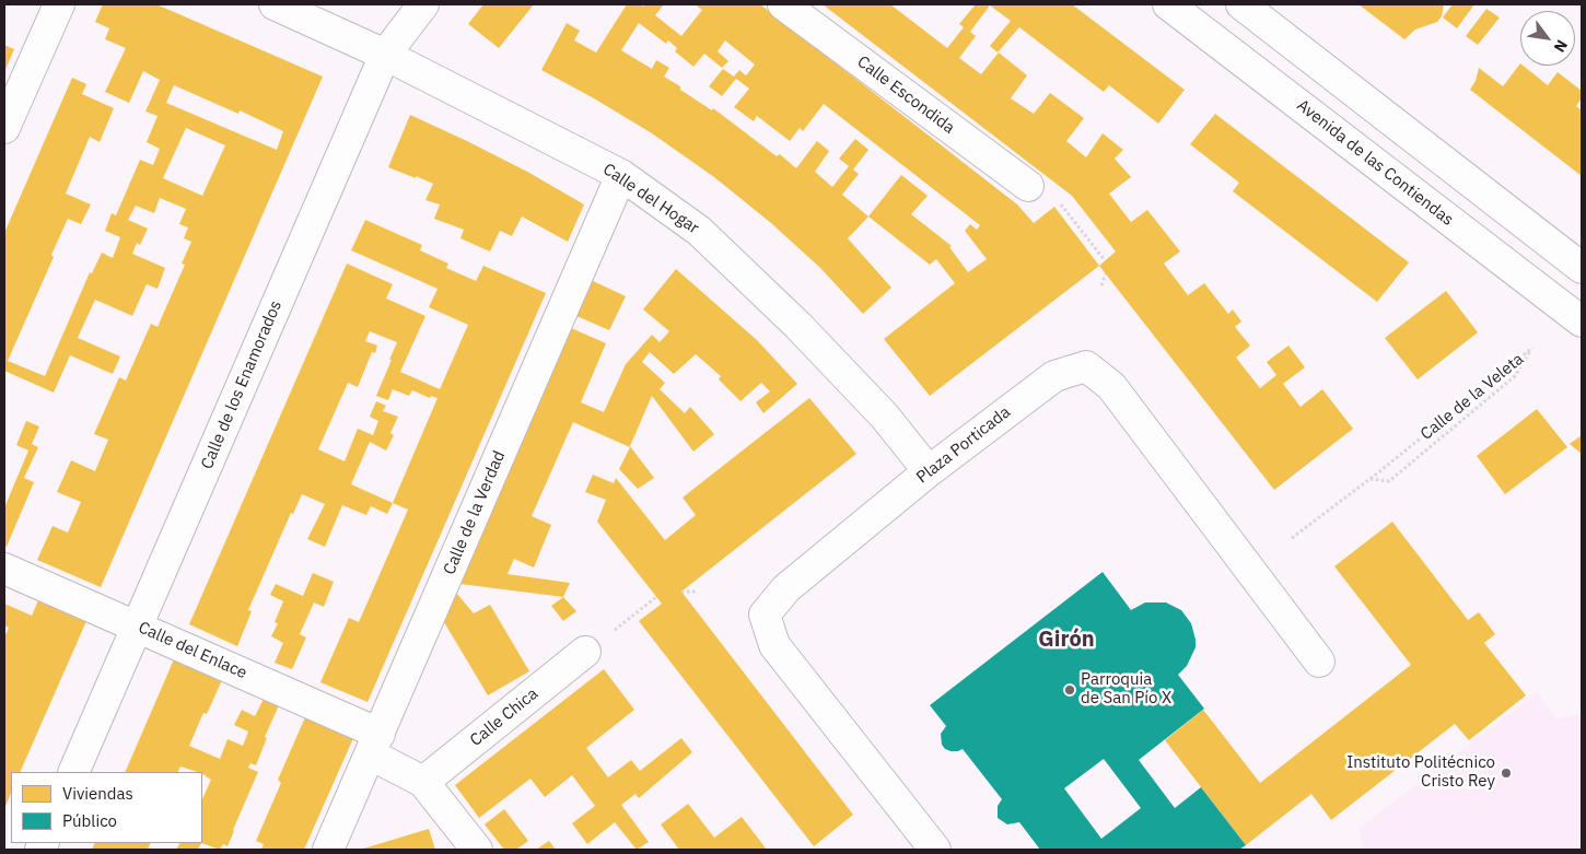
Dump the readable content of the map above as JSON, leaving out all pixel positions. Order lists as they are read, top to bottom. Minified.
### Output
{"streets":{"street":["Calle Escondida","Avenida de las Contiendas","Calle del Hogar","Calle de los Enamorados","Plaza Porticada","Calle de la Verdad","Calle del Enlace","Calle Chica"],"path":["Calle de la Veleta"]},"crossings":[["Calle del Hogar","Calle de los Enamorados"],["Calle del Hogar","Plaza Porticada"],["Calle del Hogar","Calle de la Verdad"],["Calle de los Enamorados","Calle del Enlace"],["Calle de la Verdad","Calle del Enlace"],["Calle del Enlace","Calle Chica"]],"districts":["Girón"],"places":["Parroquia de San Pío X","Instituto Politécnico Cristo Rey"],"legend":["Viviendas","Público"],"north":"bottom right"}
